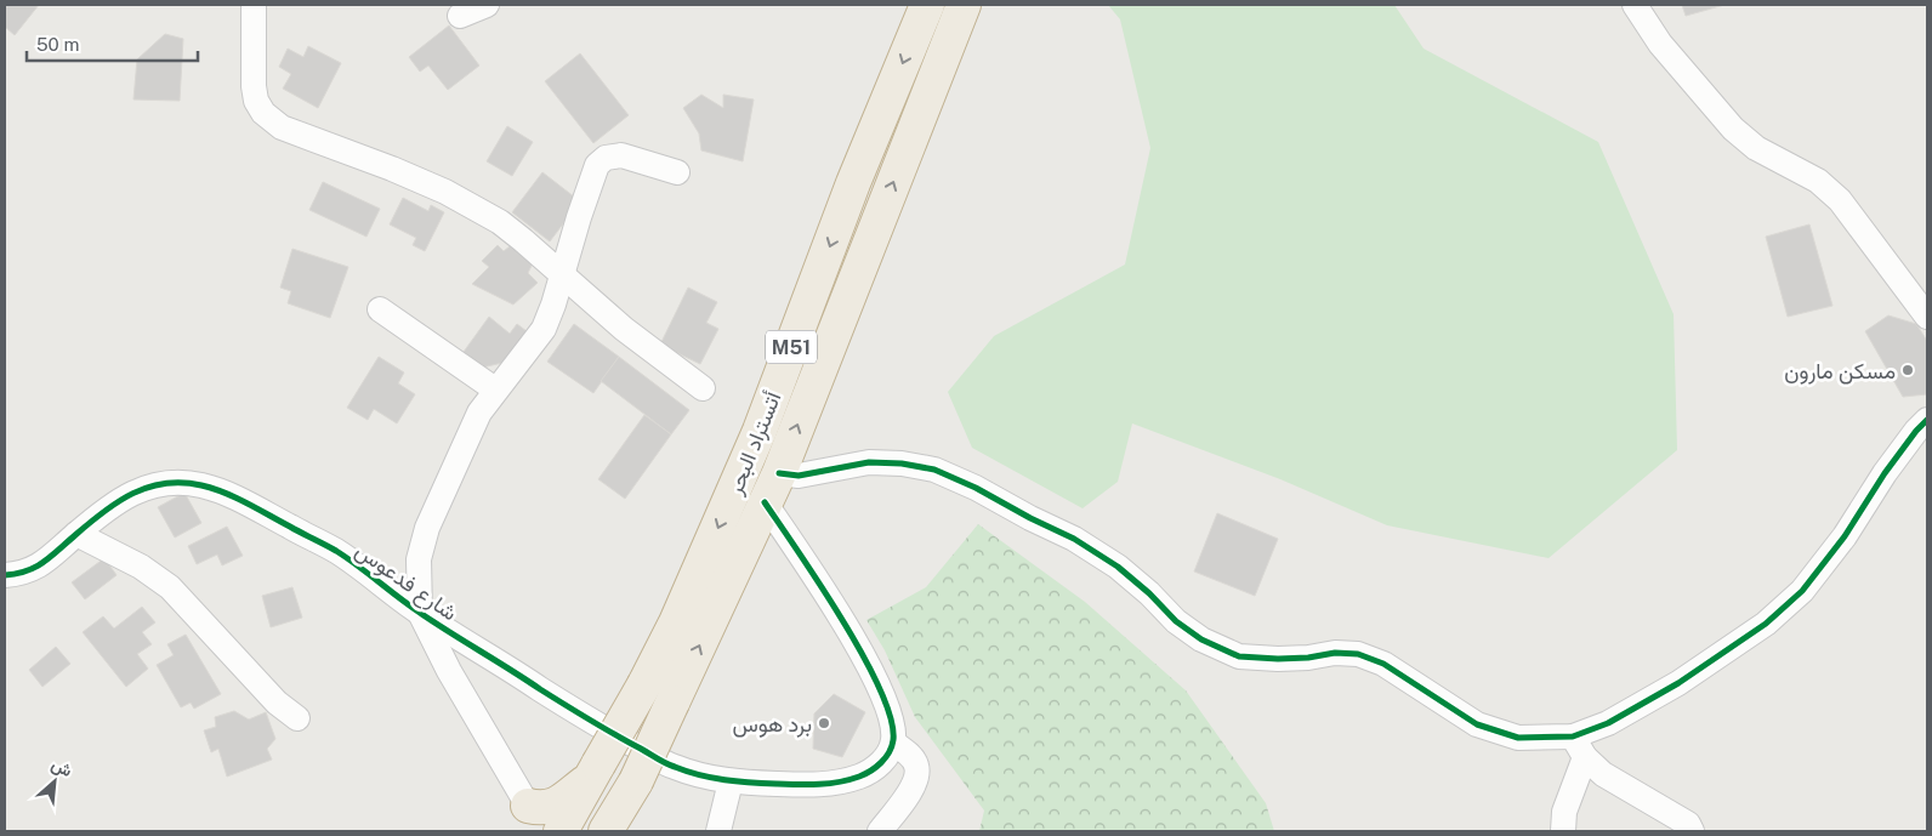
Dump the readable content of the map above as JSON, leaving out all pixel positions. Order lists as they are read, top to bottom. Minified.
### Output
{"streets":{"highway":["M51","أتستراد البحر"],"street":["شارع فدعوس"]},"places":["مسكن مارون","برد هوس"],"scale_bar":"50 m","north":"top right"}
